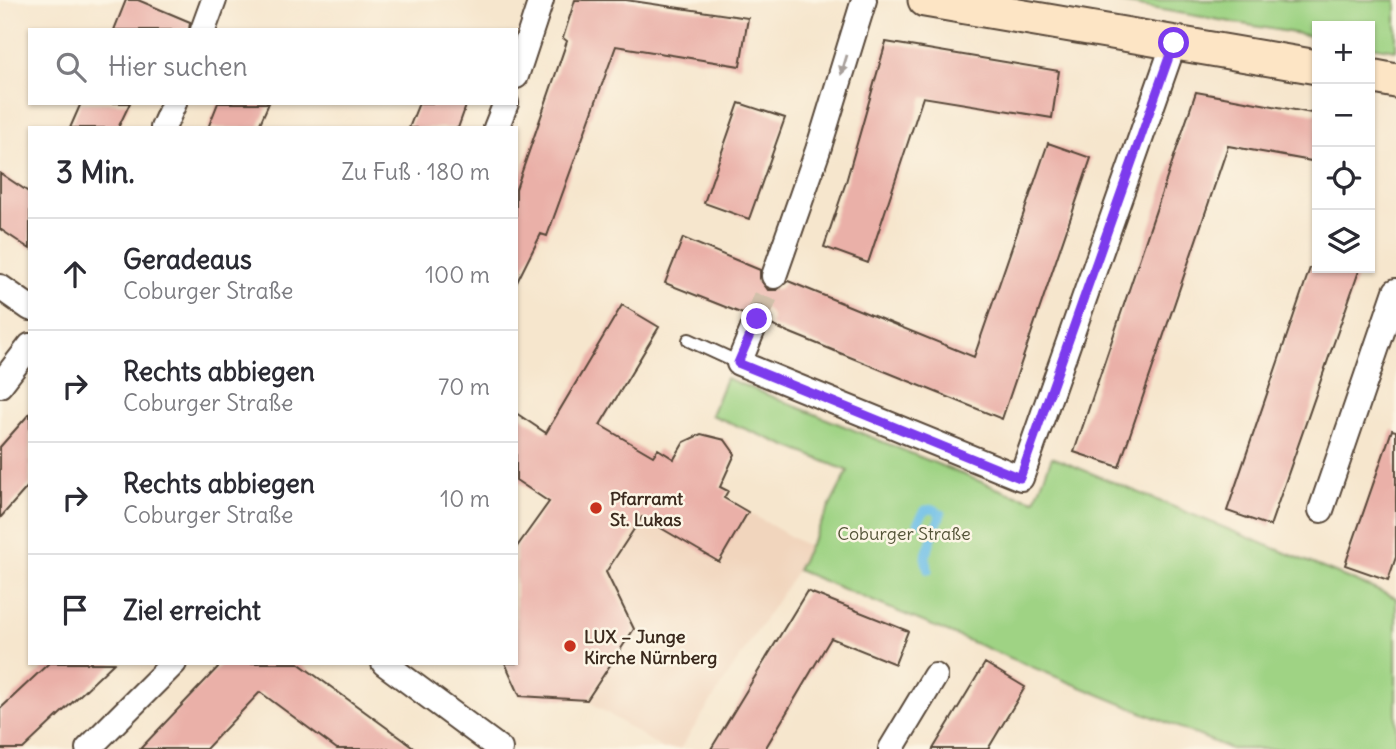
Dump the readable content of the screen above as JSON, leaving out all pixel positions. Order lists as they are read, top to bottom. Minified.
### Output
{"parks":["Coburger Straße"],"places":["Pfarramt St. Lukas","LUX – Junge Kirche Nürnberg"],"page":{"map_buttons":["+","−"],"search":"Hier suchen","heading":["3 Min.","Zu Fuß · 180 m"],"list":[["Geradeaus","Coburger Straße","100 m"],["Rechts abbiegen","Coburger Straße","70 m"],["Rechts abbiegen","Coburger Straße","10 m"],"Ziel erreicht"]}}
